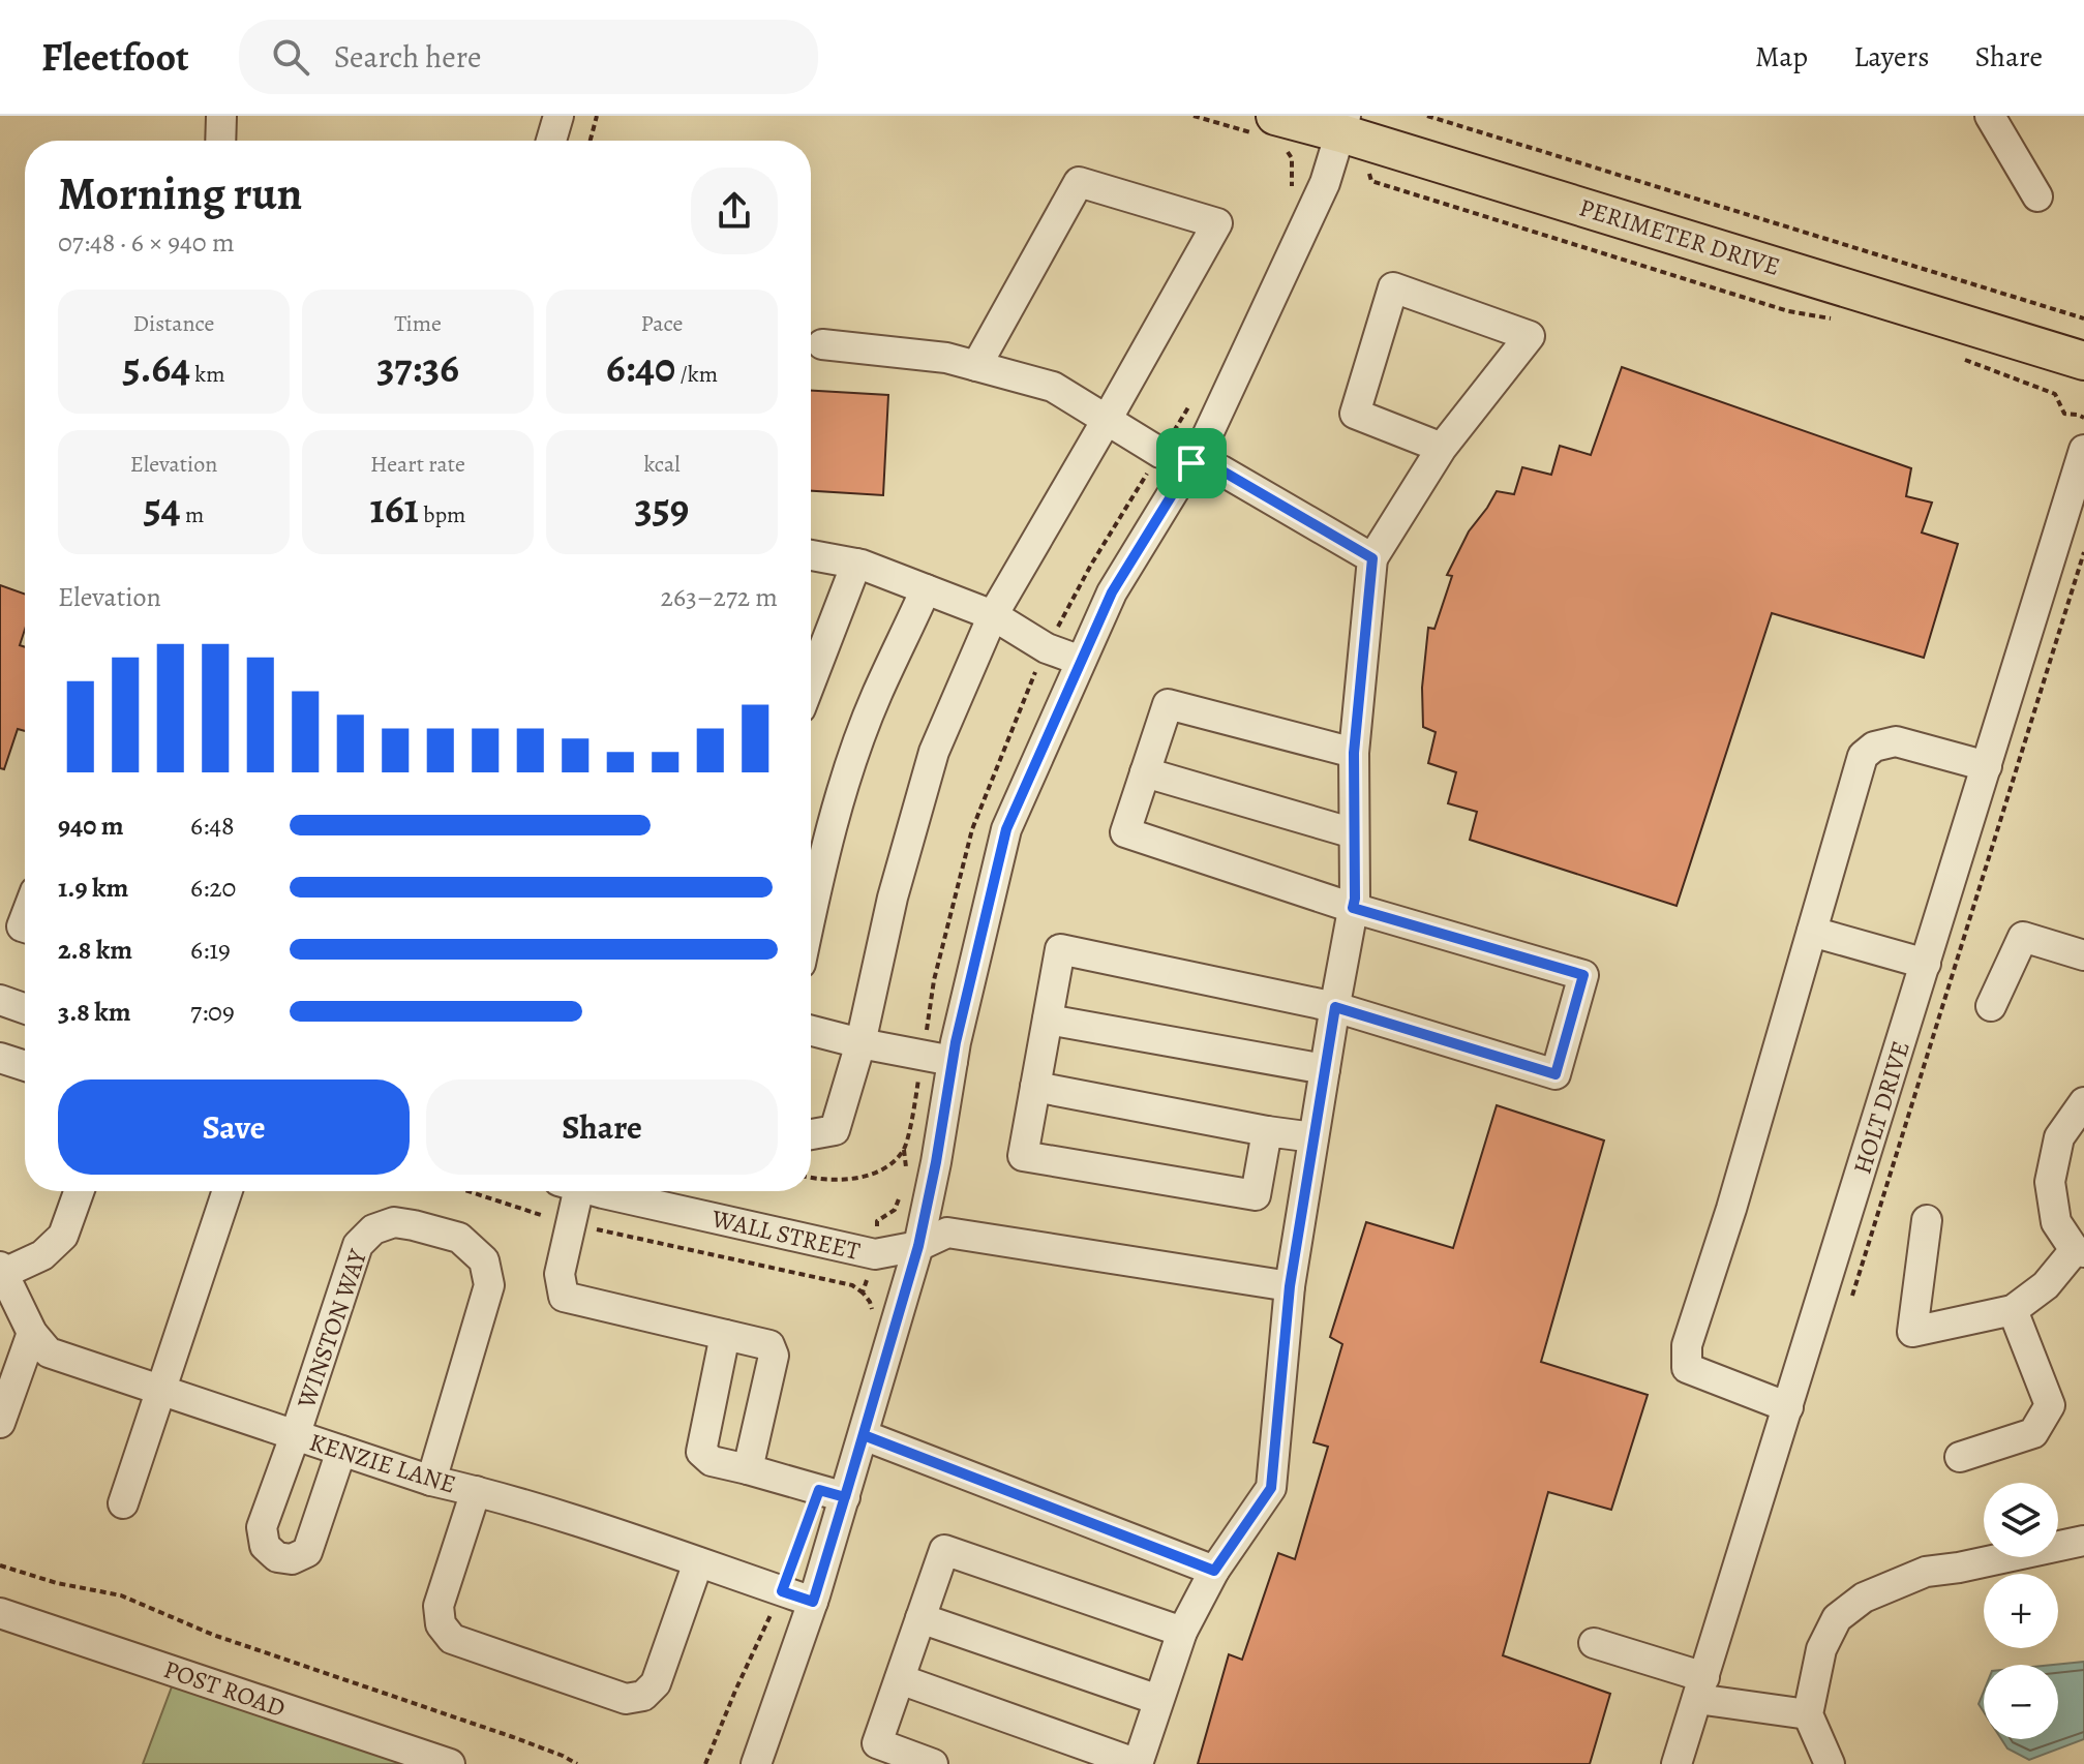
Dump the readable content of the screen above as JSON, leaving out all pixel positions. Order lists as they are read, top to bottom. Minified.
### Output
{"streets":{"main road":["PERIMETER DRIVE"],"street":["HOLT DRIVE","WALL STREET","WINSTON WAY","KENZIE LANE","POST ROAD"]},"crossings":[["WINSTON WAY","KENZIE LANE"]],"page":{"header":"Fleetfoot","search":"Search here","nav":["Map","Layers","Share"],"heading":["Morning run","07:48 · 6 × 940 m"],"stats":[["Distance","5.64 km"],["Time","37:36"],["Pace","6:40 /km"],["Elevation","54 m"],["Heart rate","161 bpm"],["kcal","359"]],"chart":["Elevation","263–272 m"],"list":[{"name":"940 m","note":"6:48"},{"name":"1.9 km","note":"6:20"},{"name":"2.8 km","note":"6:19"},{"name":"3.8 km","note":"7:09"}],"buttons":["Save","Share"],"map_buttons":["+","−"]}}
